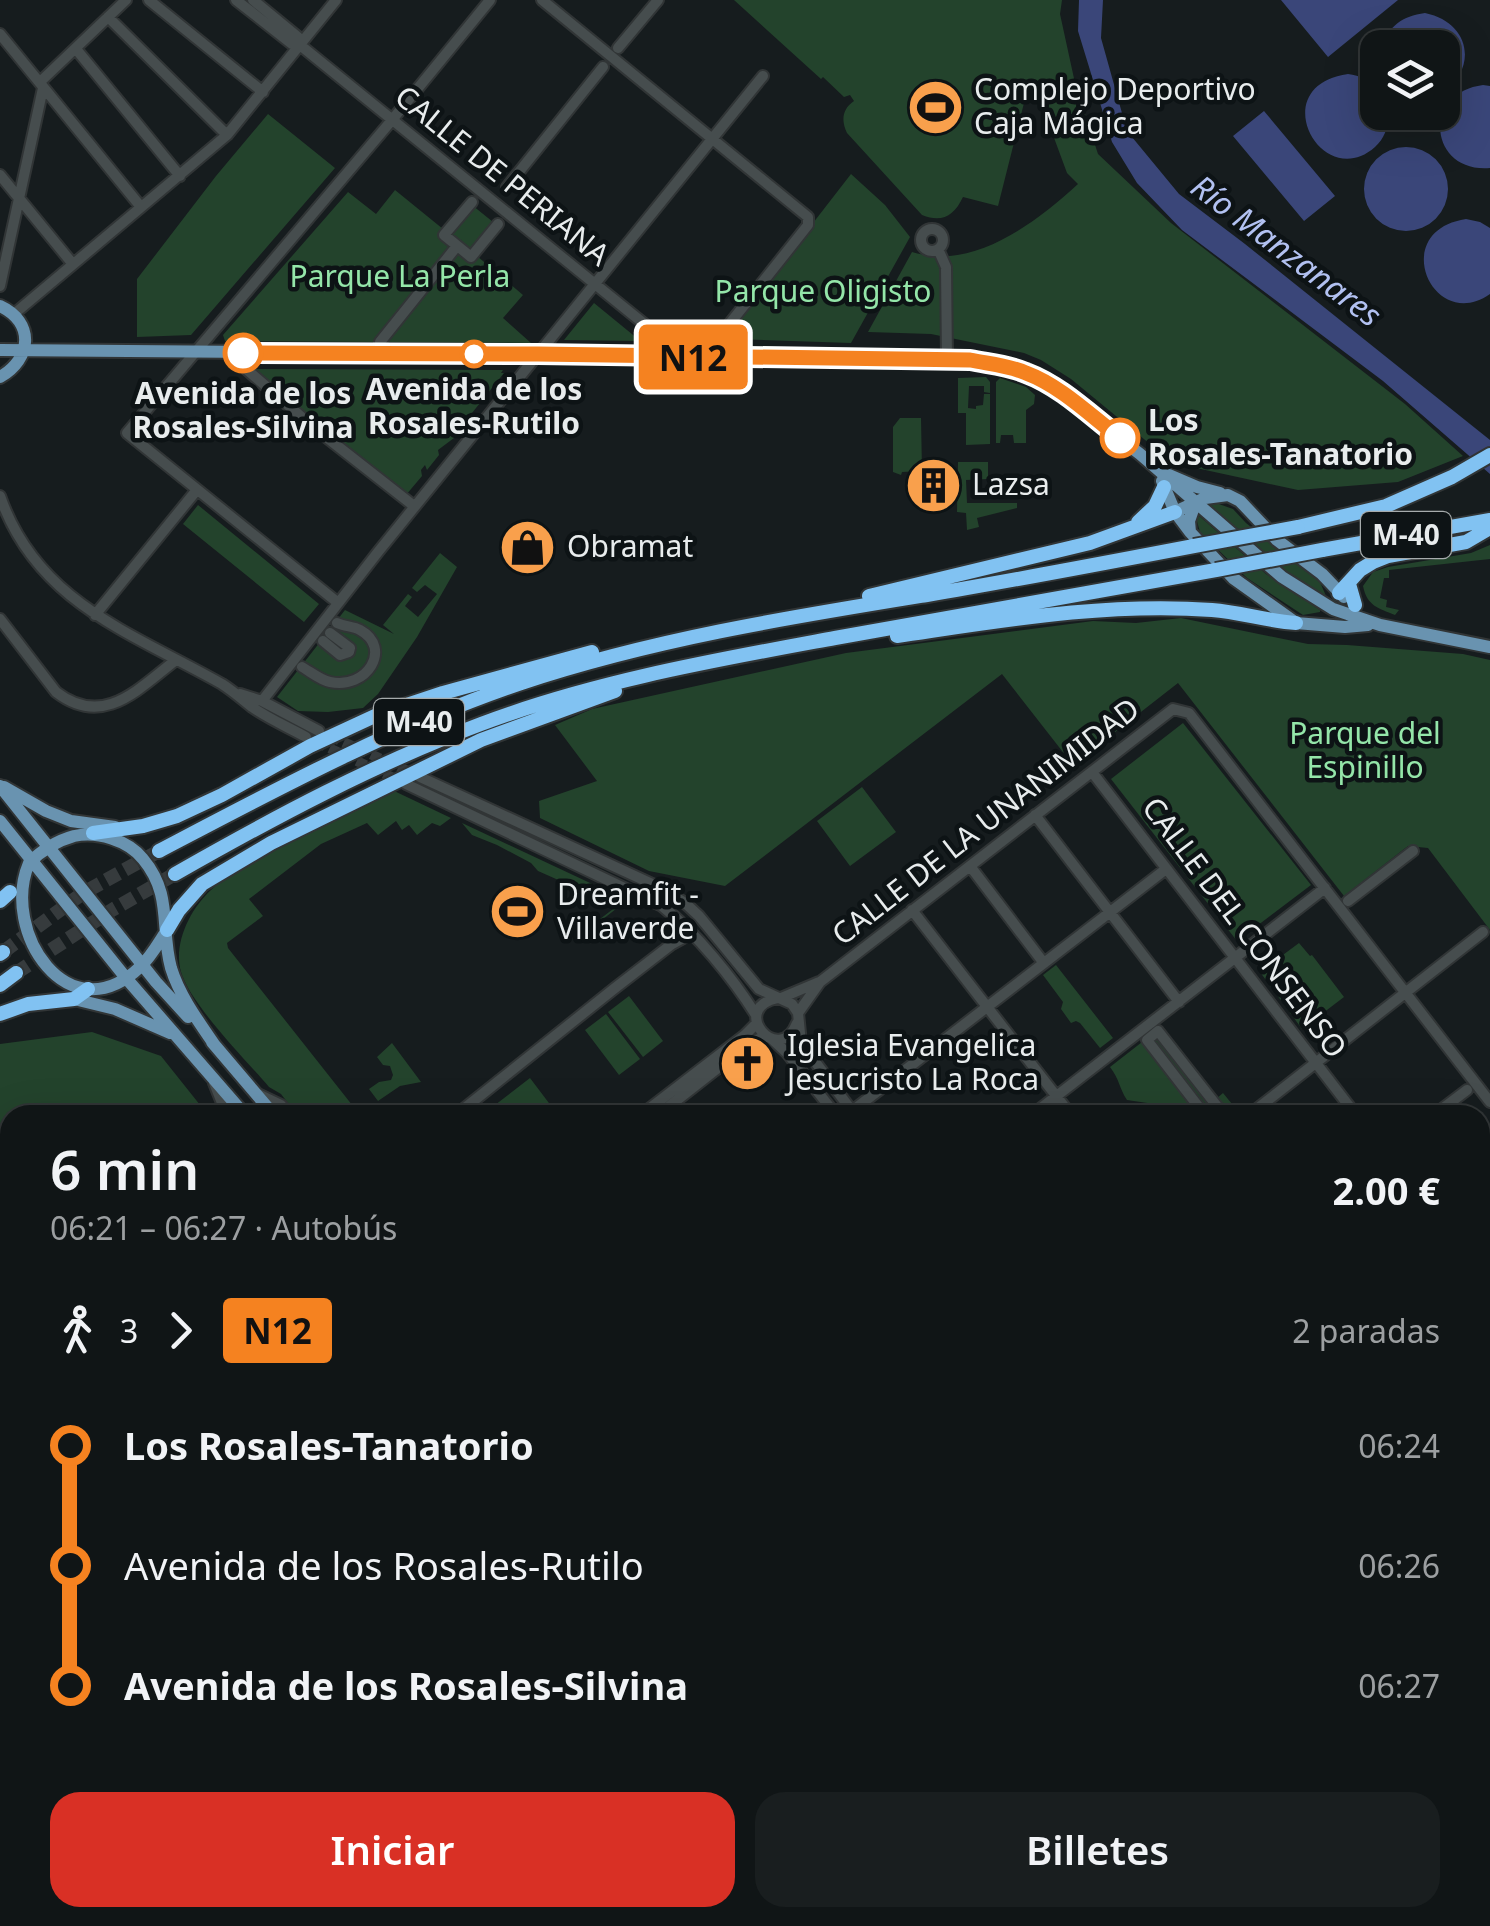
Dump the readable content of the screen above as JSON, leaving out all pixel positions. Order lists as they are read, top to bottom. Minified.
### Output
{"streets":{"highway":["M-40"],"street":["CALLE DE PERIANA","CALLE DE LA UNANIMIDAD","CALLE DEL CONSENSO"]},"crossings":[["CALLE DE LA UNANIMIDAD","CALLE DEL CONSENSO"]],"water":["Río Manzanares"],"parks":["Parque La Perla","Parque Oligisto","Parque del Espinillo"],"places":{"sports":["Complejo Deportivo Caja Mágica","Dreamfit - Villaverde"],"other":["Avenida de los Rosales-Silvina","Avenida de los Rosales-Rutilo","Los Rosales-Tanatorio"],"building":["Lazsa"],"shop":["Obramat"],"church":["Iglesia Evangelica Jesucristo La Roca"]},"lines":["bus line N12"],"page":{"on_map":"N12","heading":["6 min","06:21 – 06:27 · Autobús","2.00 €"],"legs":["3","N12","2 paradas"],"list":[{"name":"Los Rosales-Tanatorio","value":"06:24"},{"name":"Avenida de los Rosales-Rutilo","value":"06:26"},{"name":"Avenida de los Rosales-Silvina","value":"06:27"}],"buttons":["Iniciar","Billetes"]}}
